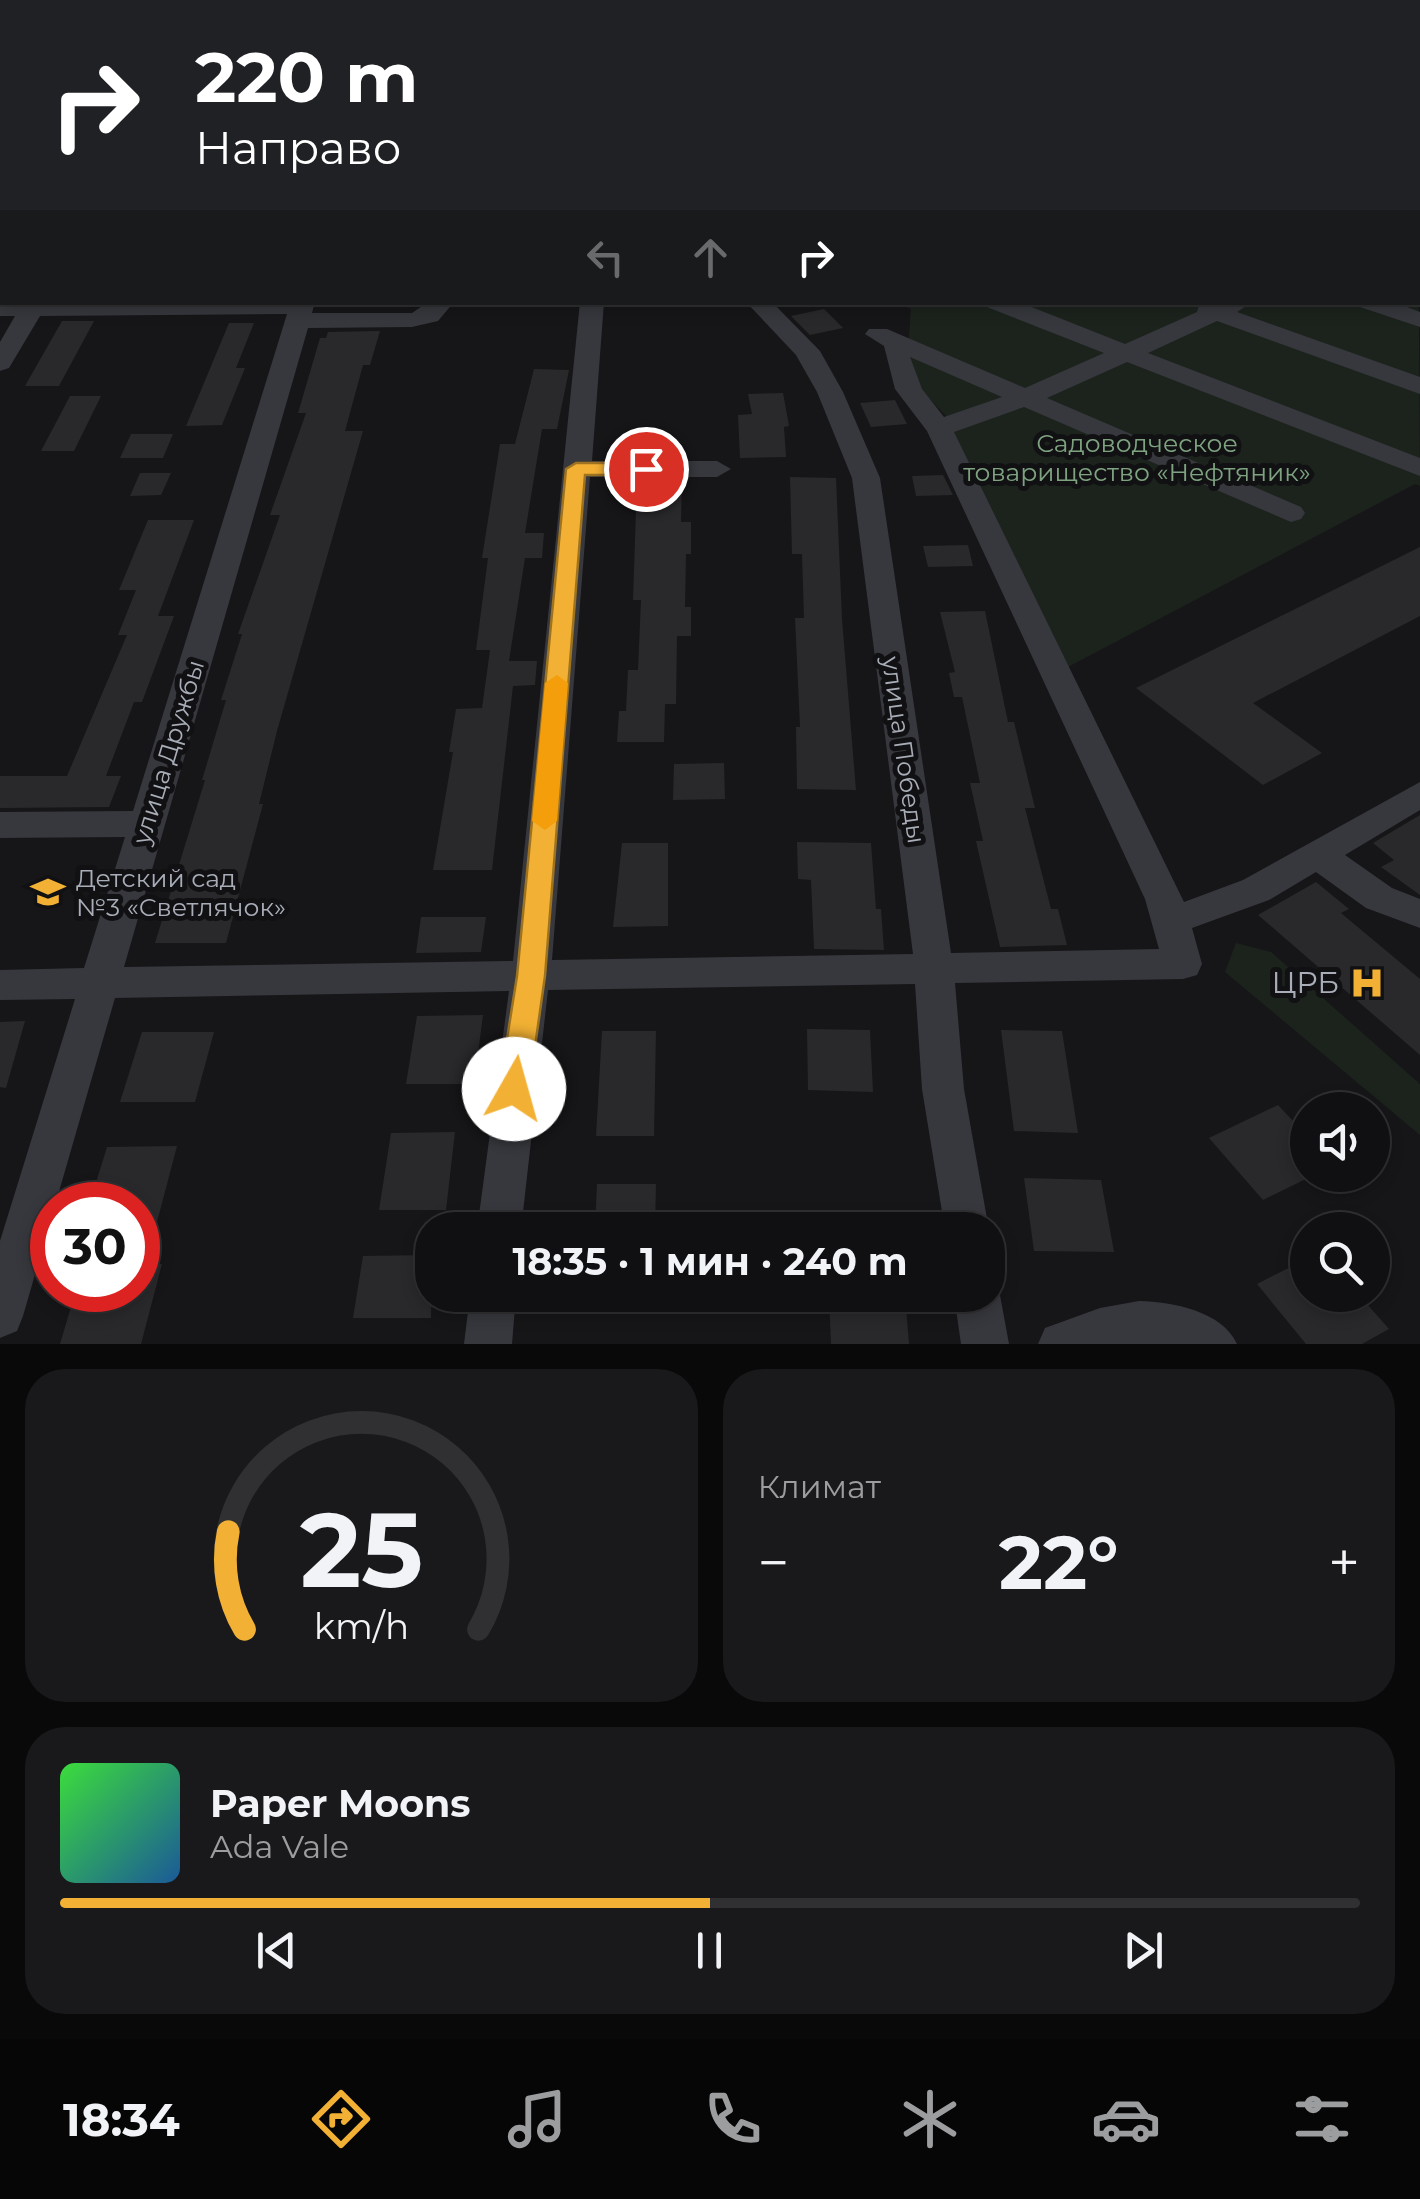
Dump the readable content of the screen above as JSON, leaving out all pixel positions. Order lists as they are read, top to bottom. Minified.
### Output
{"streets":{"street":["улица Победы","улица Дружбы"]},"parks":["Садоводческое товарищество «Нефтяник»"],"places":{"school or university":["Детский сад №3 «Светлячок»"],"hospital":["ЦРБ"]},"page":{"turn":["220 m","Направо"],"limit":"30","trip":"18:35 · 1 мин · 240 m","tile":"Климат","heat":["−","22°","+"],"song":["Paper Moons","Ada Vale"],"tabs":"18:34","gauge":["25","km/h"]}}
